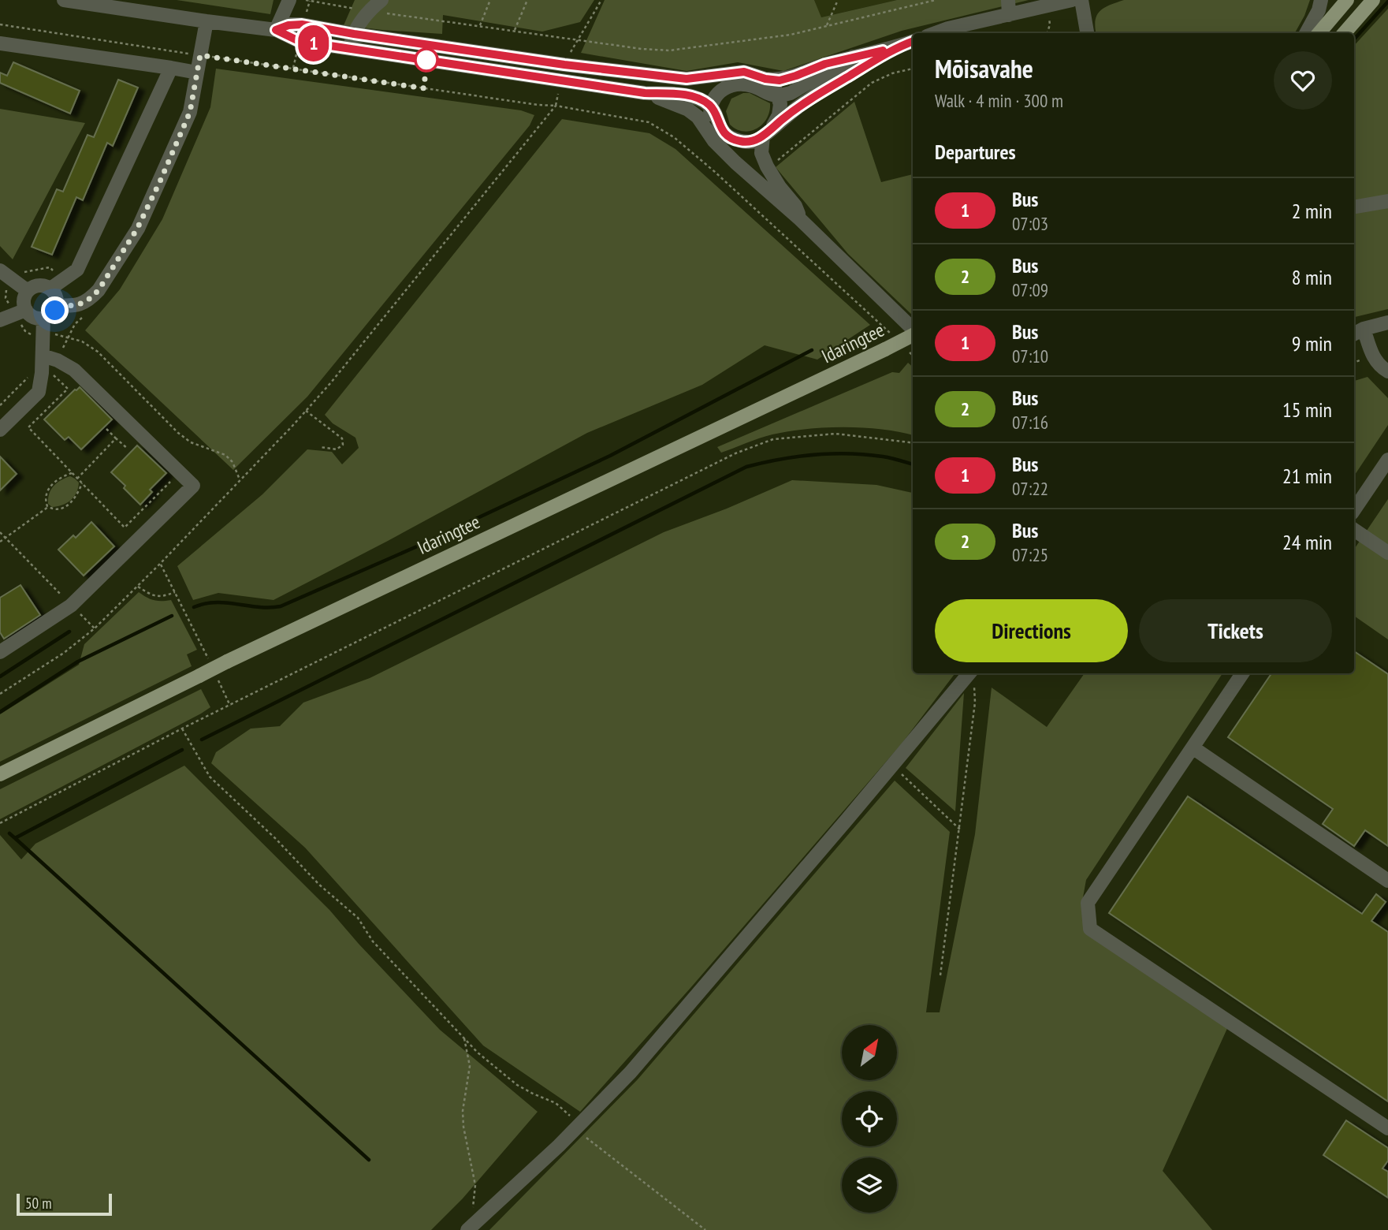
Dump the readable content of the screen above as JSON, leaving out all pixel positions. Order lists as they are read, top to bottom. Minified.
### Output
{"streets":{"main road":["Idaringtee"]},"lines":["bus line 1"],"scale_bar":"50 m","north":"top right","page":{"on_map":"1","heading":[["Mõisavahe","Walk · 4 min · 300 m"],"Departures"],"list":[{"mark":"1","name":"Bus","note":"07:03","value":"2 min"},{"mark":"2","name":"Bus","note":"07:09","value":"8 min"},{"mark":"1","name":"Bus","note":"07:10","value":"9 min"},{"mark":"2","name":"Bus","note":"07:16","value":"15 min"},{"mark":"1","name":"Bus","note":"07:22","value":"21 min"},{"mark":"2","name":"Bus","note":"07:25","value":"24 min"}],"buttons":["Directions","Tickets"],"scale":"50 m"}}
